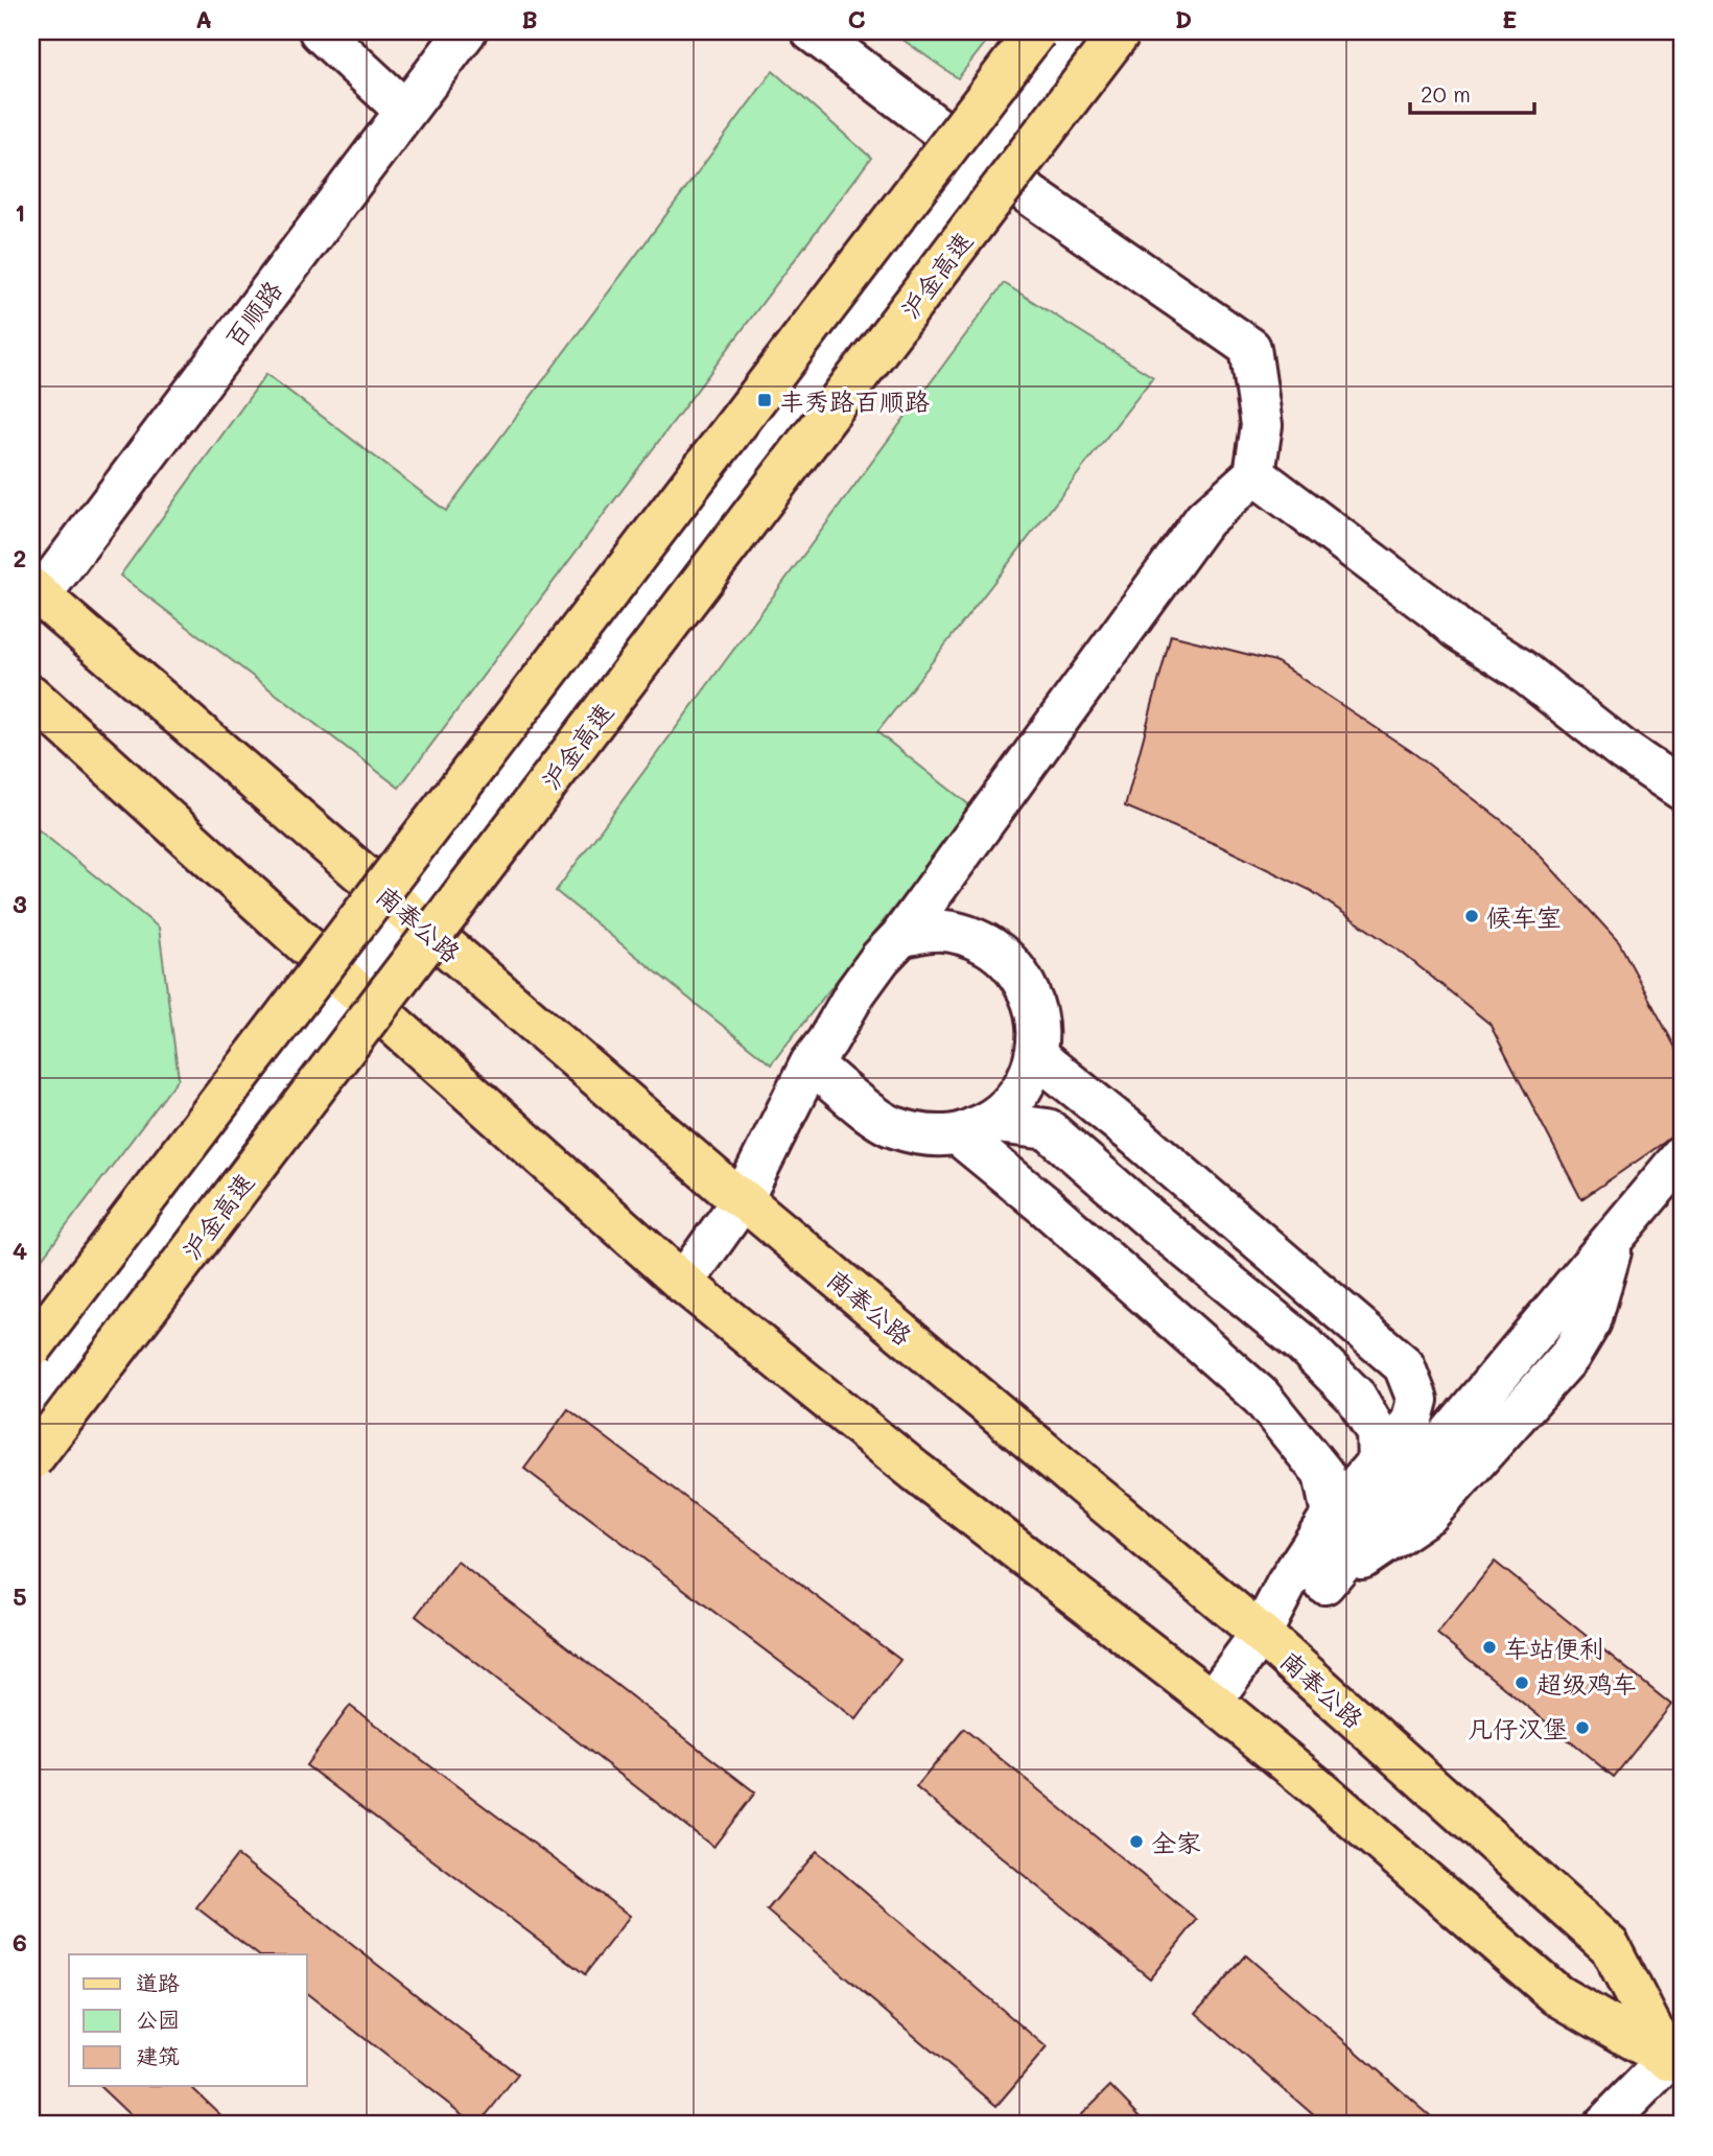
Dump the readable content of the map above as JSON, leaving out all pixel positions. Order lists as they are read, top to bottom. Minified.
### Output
{"streets":{"main road":["沪金高速","南奉公路"],"street":["百顺路"]},"crossings":[["百顺路","南奉公路"]],"places":{"transit":["丰秀路百顺路"],"other":["候车室","车站便利","超级鸡车","凡仔汉堡","全家"]},"legend":["道路","公园","建筑"],"scale_bar":"20 m","grid":{"columns":["A","B","C","D","E"],"rows":["1","2","3","4","5","6"]}}
